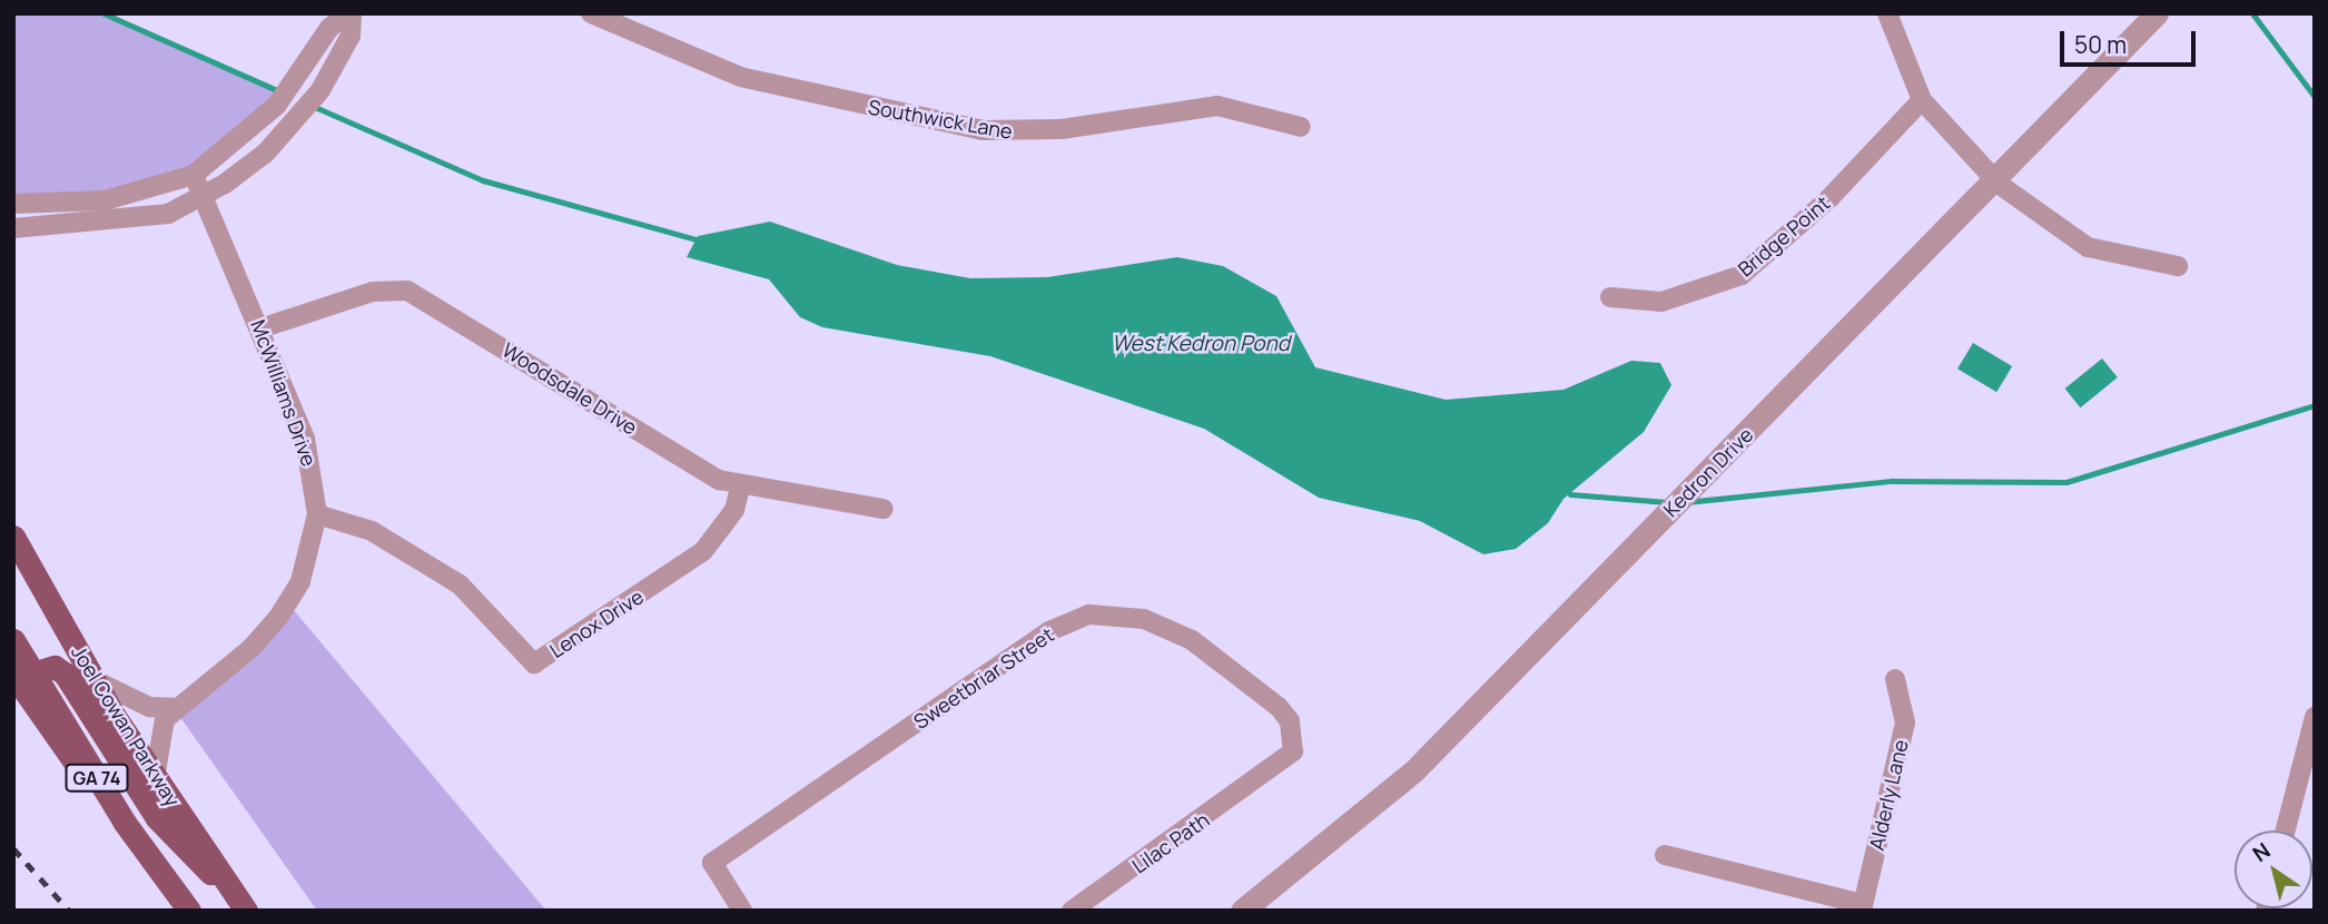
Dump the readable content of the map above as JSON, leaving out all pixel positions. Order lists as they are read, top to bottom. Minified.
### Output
{"streets":{"main road":["Joel Cowan Parkway","GA 74"],"street":["Southwick Lane","Bridge Point","Woodsdale Drive","McWilliams Drive","Kedron Drive","Lenox Drive","Sweetbriar Street","Alderly Lane","Lilac Path"]},"crossings":[["Woodsdale Drive","McWilliams Drive"],["Woodsdale Drive","Lenox Drive"],["McWilliams Drive","Lenox Drive"],["McWilliams Drive","Joel Cowan Parkway"],["Sweetbriar Street","Lilac Path"]],"water":["West Kedron Pond"],"scale_bar":"50 m","north":"top left"}
